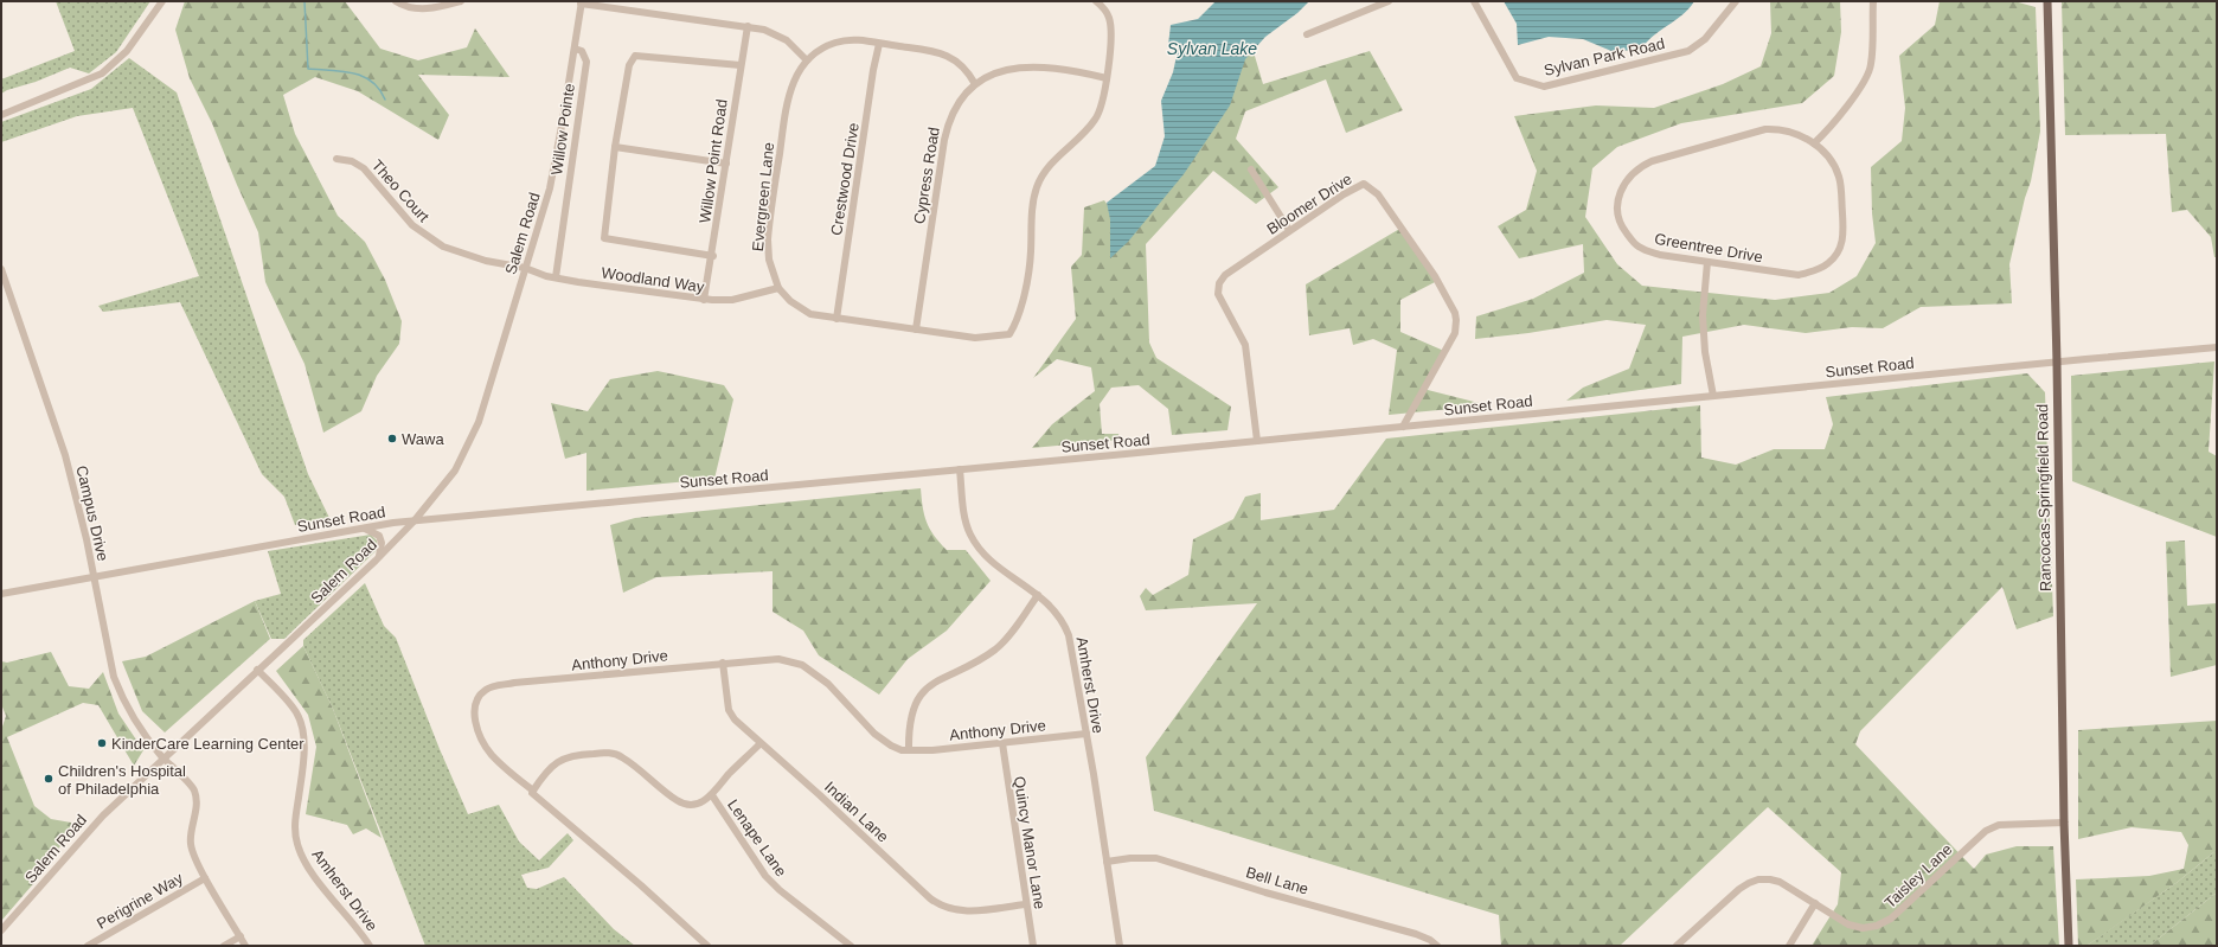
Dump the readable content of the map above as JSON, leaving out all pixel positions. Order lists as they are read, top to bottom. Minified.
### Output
{"streets":{"main road":["Rancocas-Springfield Road"],"street":["Sylvan Park Road","Willow Pointe","Willow Point Road","Cypress Road","Crestwood Drive","Theo Court","Evergreen Lane","Bloomer Drive","Salem Road","Greentree Drive","Woodland Way","Sunset Road","Campus Drive","Anthony Drive","Amherst Drive","Indian Lane","Lenape Lane","Quincy Manor Lane","Taisley Lane","Bell Lane","Perigrine Way"]},"crossings":[["Willow Pointe","Salem Road"],["Willow Pointe","Woodland Way"],["Willow Point Road","Woodland Way"],["Cypress Road","Evergreen Lane"],["Crestwood Drive","Evergreen Lane"],["Theo Court","Salem Road"],["Theo Court","Woodland Way"],["Evergreen Lane","Woodland Way"],["Bloomer Drive","Sunset Road"],["Salem Road","Woodland Way"],["Salem Road","Sunset Road"],["Salem Road","Campus Drive"],["Salem Road","Amherst Drive"],["Sunset Road","Rancocas-Springfield Road"],["Sunset Road","Campus Drive"],["Sunset Road","Amherst Drive"],["Rancocas-Springfield Road","Taisley Lane"],["Campus Drive","Perigrine Way"],["Anthony Drive","Amherst Drive"],["Anthony Drive","Indian Lane"],["Anthony Drive","Quincy Manor Lane"],["Amherst Drive","Bell Lane"],["Indian Lane","Quincy Manor Lane"]],"water":["Sylvan Lake"],"places":["Wawa","KinderCare Learning Center","Children's Hospital of Philadelphia"]}
